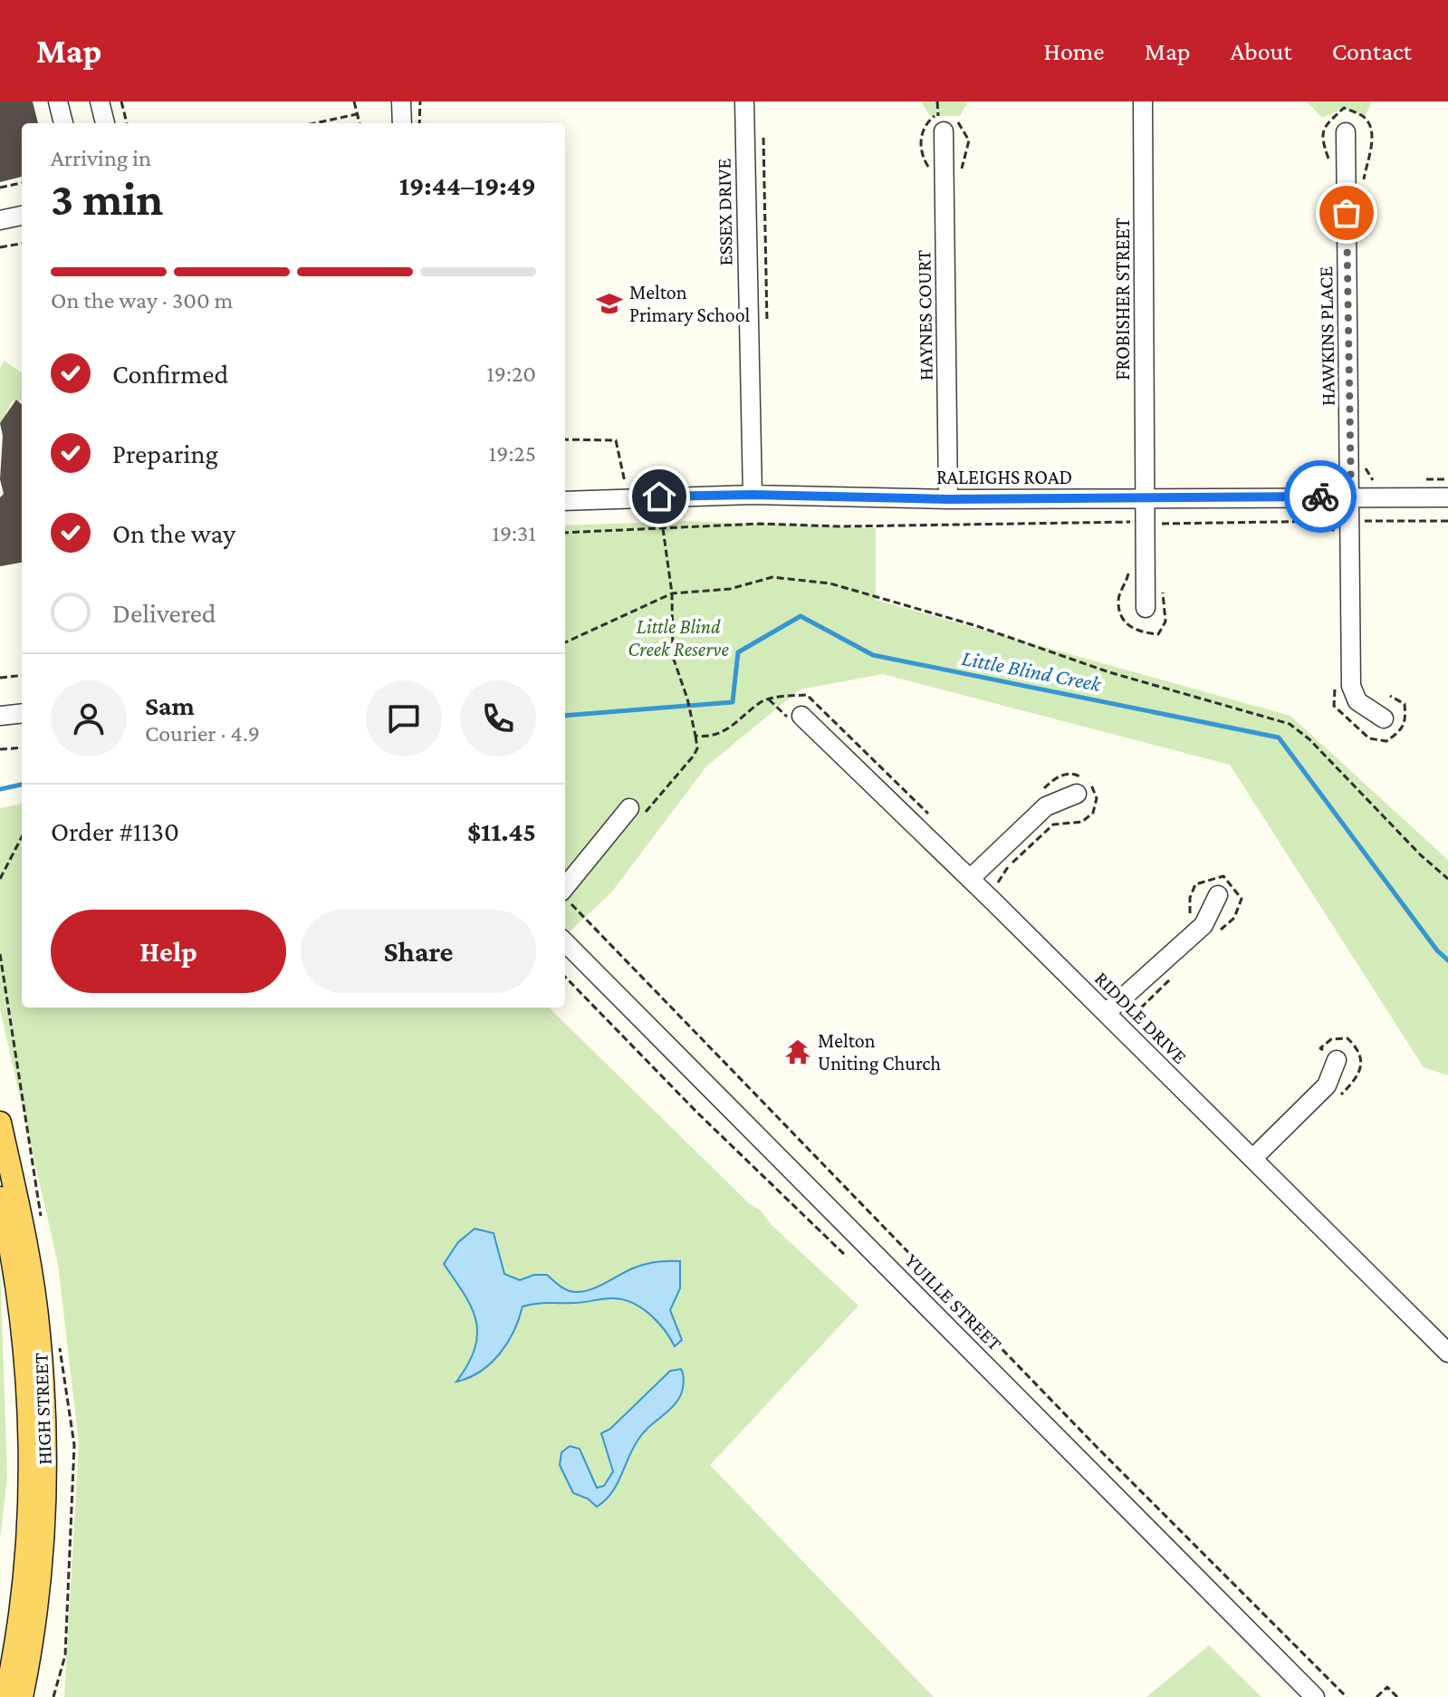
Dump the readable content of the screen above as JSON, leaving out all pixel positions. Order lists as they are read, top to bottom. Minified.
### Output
{"streets":{"main road":["HIGH STREET"],"street":["ESSEX DRIVE","FROBISHER STREET","HAYNES COURT","HAWKINS PLACE","RALEIGHS ROAD","RIDDLE DRIVE","YUILLE STREET"]},"crossings":[["ESSEX DRIVE","RALEIGHS ROAD"],["FROBISHER STREET","RALEIGHS ROAD"],["HAYNES COURT","RALEIGHS ROAD"],["HAWKINS PLACE","RALEIGHS ROAD"]],"water":["Little Blind Creek"],"parks":["Little Blind Creek Reserve"],"places":{"school or university":["Melton Primary School"],"temple":["Melton Uniting Church"]},"page":{"header":"Map","nav":["Home","Map","About","Contact"],"heading":["3 min","Arriving in","19:44–19:49"],"panel":["Sam","Courier · 4.9","Order #1130","$11.45"],"bar":"On the way · 300 m","list":[["Confirmed","19:20"],["Preparing","19:25"],["On the way","19:31"],"Delivered"],"buttons":["Help","Share"]}}
